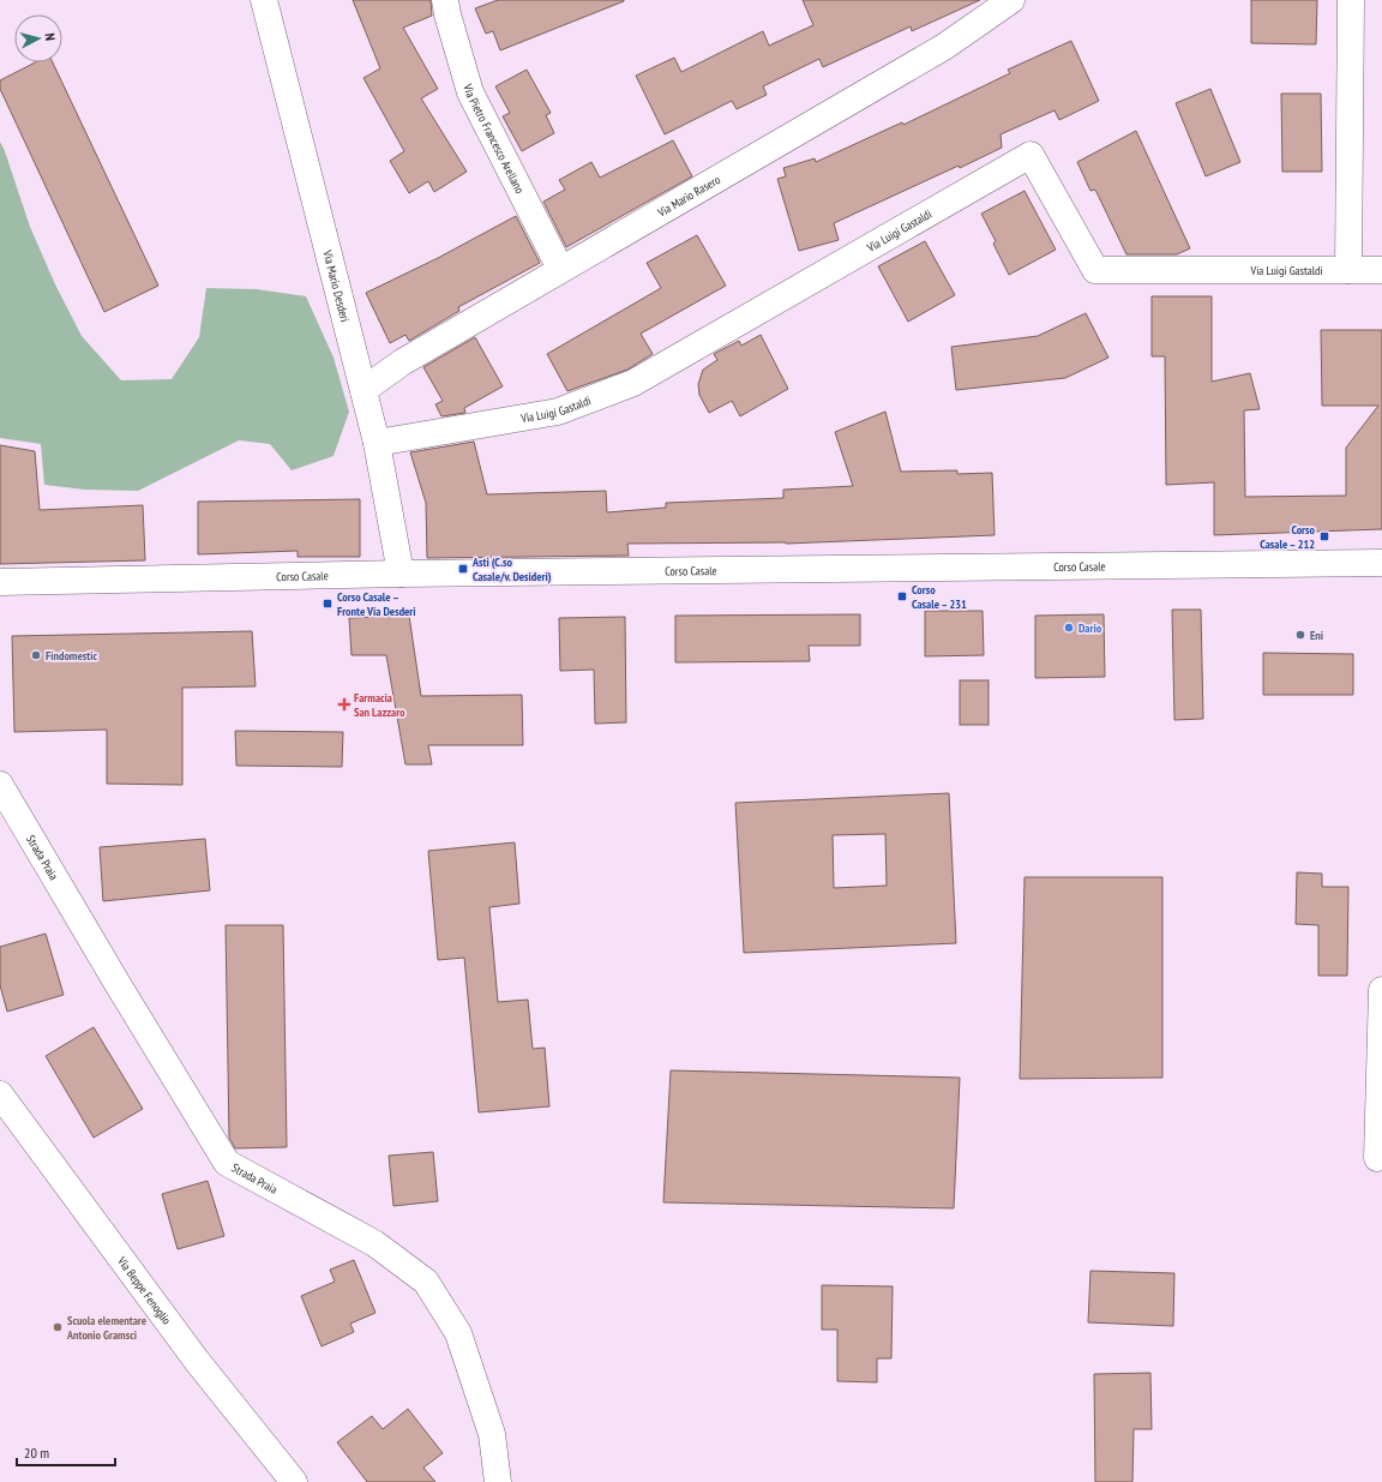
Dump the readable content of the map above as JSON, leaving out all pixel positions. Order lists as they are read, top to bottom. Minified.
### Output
{"streets":{"street":["Via Pietro Francesco Arellano","Via Mario Rasero","Via Luigi Gastaldi","Via Mario Desderi","Corso Casale","Strada Praia","Via Beppe Fenoglio"]},"crossings":[["Via Pietro Francesco Arellano","Via Mario Rasero"],["Via Mario Rasero","Via Mario Desderi"],["Via Luigi Gastaldi","Via Mario Desderi"],["Via Mario Desderi","Corso Casale"]],"places":{"transit":["Corso Casale – 212","Asti (C.so Casale/v. Desideri)","Corso Casale – 231","Corso Casale – Fronte Via Desderi"],"other":["Dario","Eni","Findomestic","Scuola elementare Antonio Gramsci"],"health":["Farmacia San Lazzaro"]},"scale_bar":"20 m","north":"right"}
